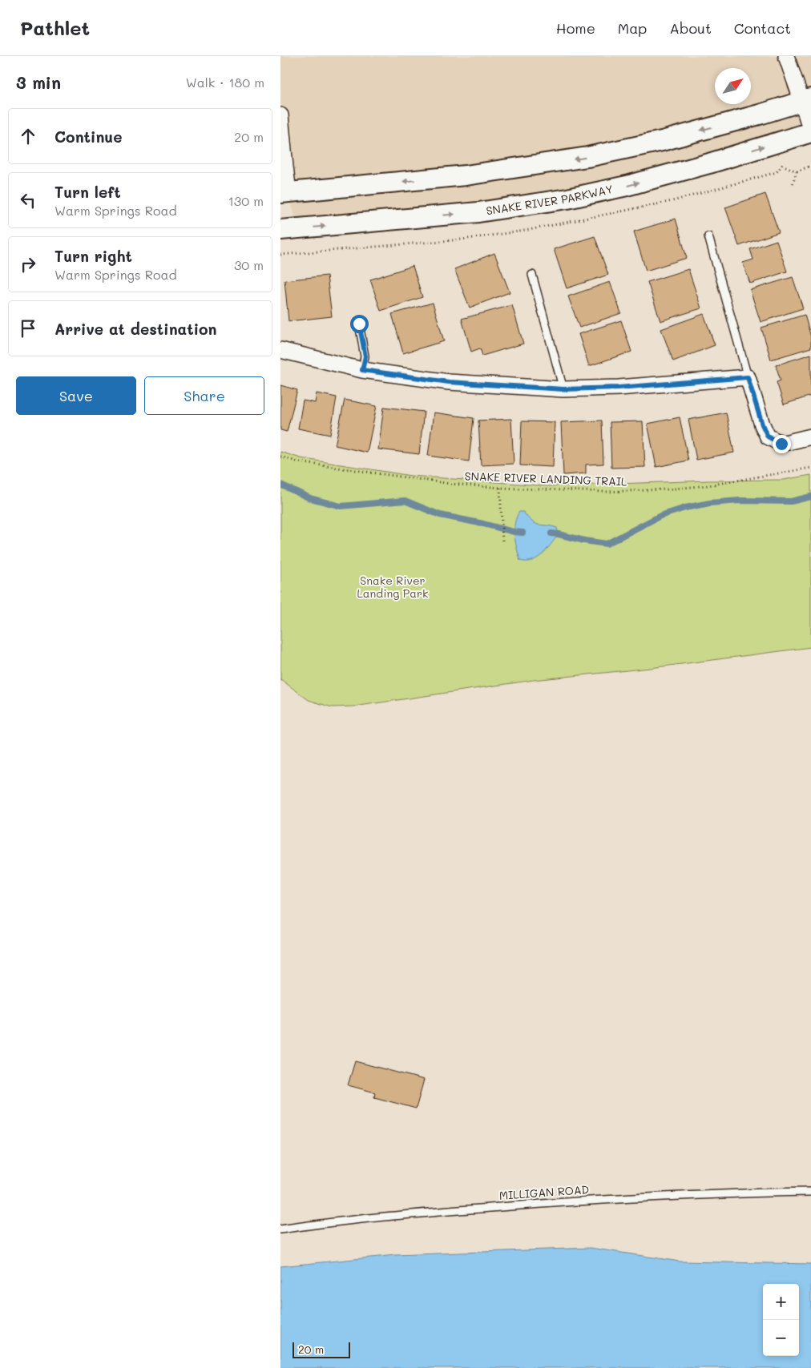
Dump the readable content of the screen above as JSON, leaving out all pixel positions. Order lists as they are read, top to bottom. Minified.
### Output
{"streets":{"street":["SNAKE RIVER PARKWAY"],"lane":["MILLIGAN ROAD"],"path":["SNAKE RIVER LANDING TRAIL"]},"parks":["Snake River Landing Park"],"scale_bar":"20 m","north":"top right","page":{"header":"Pathlet","nav":["Home","Map","About","Contact"],"heading":["3 min","Walk · 180 m"],"list":[["Continue","20 m"],["Turn left","Warm Springs Road","130 m"],["Turn right","Warm Springs Road","30 m"],"Arrive at destination"],"buttons":["Save","Share"],"map_buttons":["+","−"],"scale":"20 m"}}
